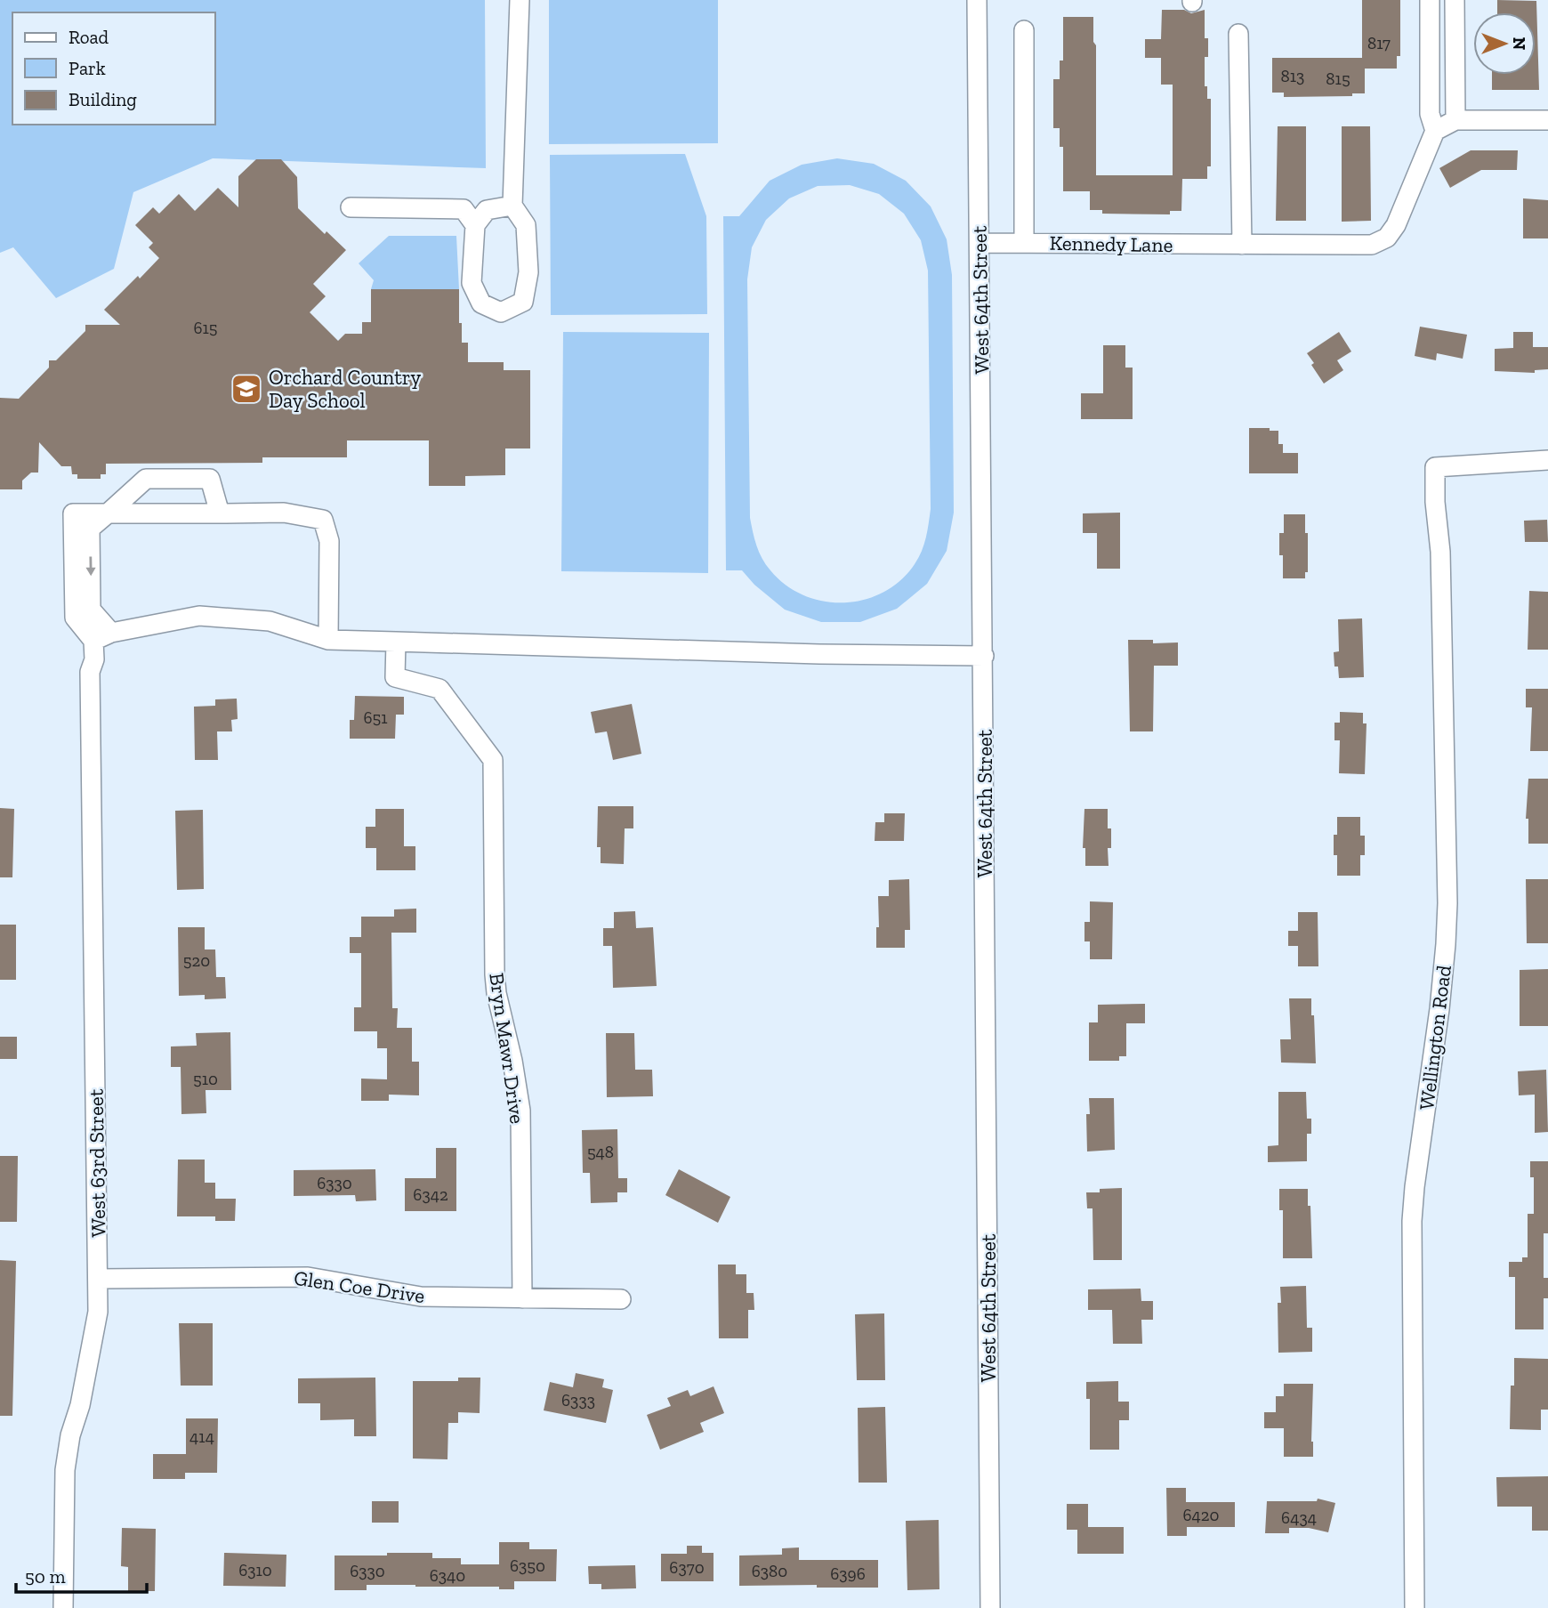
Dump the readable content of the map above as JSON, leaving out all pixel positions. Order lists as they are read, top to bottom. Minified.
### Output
{"streets":{"street":["Kennedy Lane","West 64th Street","Wellington Road","Bryn Mawr Drive","West 63rd Street","Glen Coe Drive"]},"crossings":[["Kennedy Lane","West 64th Street"],["Bryn Mawr Drive","Glen Coe Drive"],["West 63rd Street","Glen Coe Drive"]],"places":{"school or university":["Orchard Country Day School"]},"house_numbers":["817","813","815","615","651","520","510","548","6330","6342","6333","414","6420","6434","6350","6370","6310","6330","6380","6396","6340"],"legend":["Road","Park","Building"],"scale_bar":"50 m","north":"right"}
